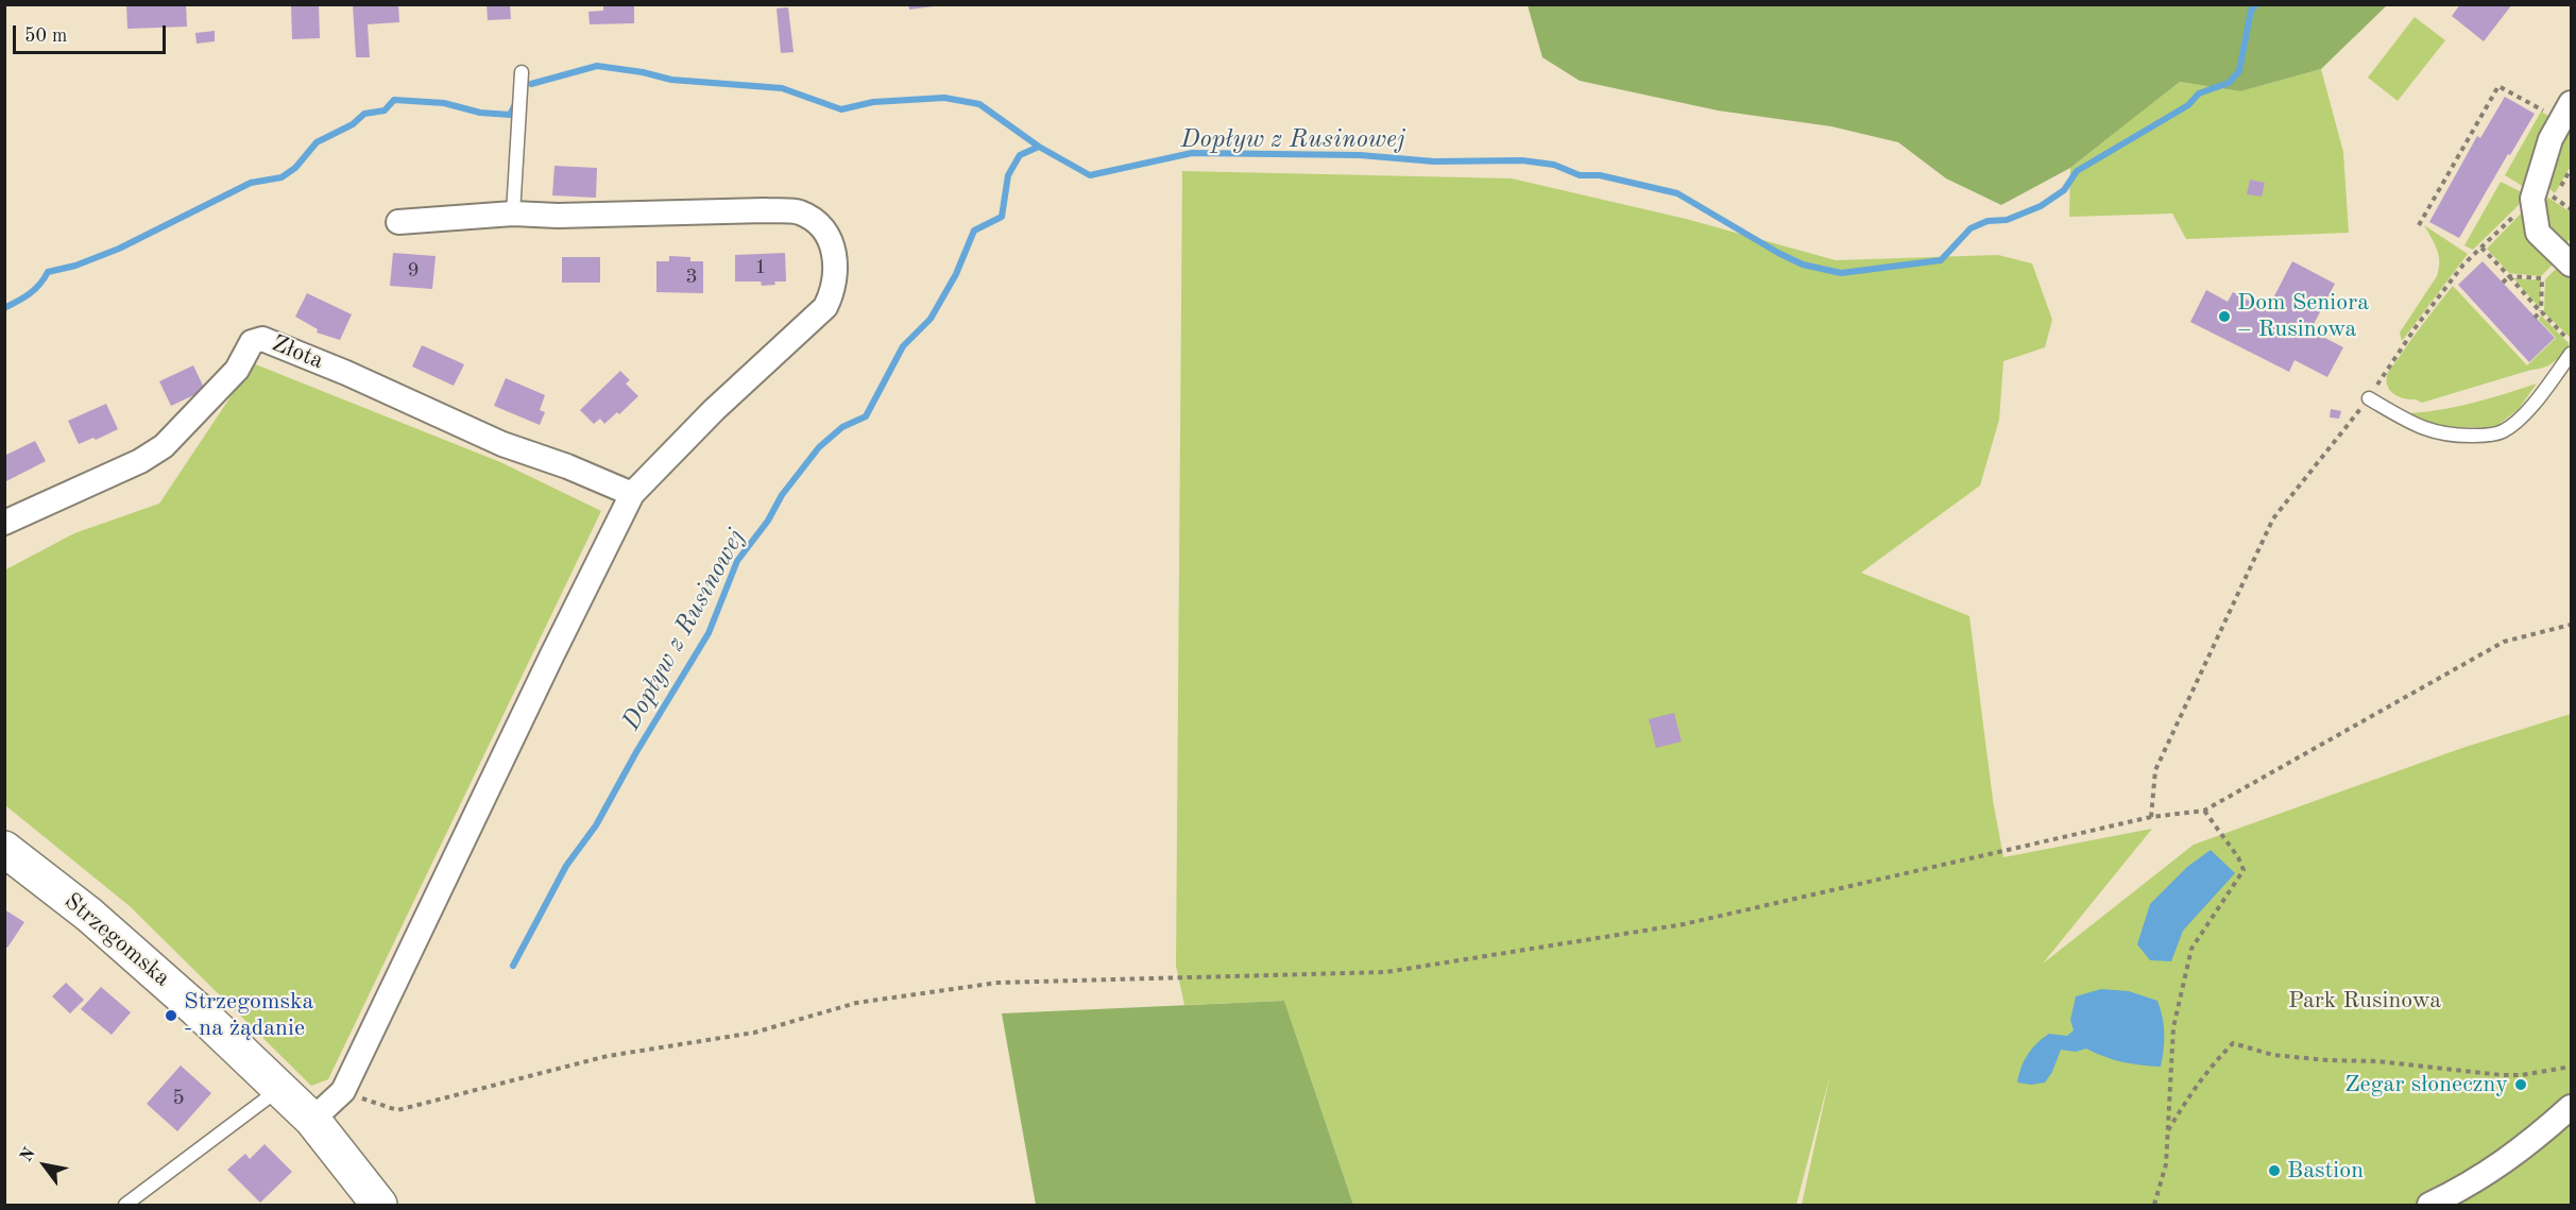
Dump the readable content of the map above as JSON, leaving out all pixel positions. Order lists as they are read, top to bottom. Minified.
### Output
{"streets":{"main road":["Strzegomska"],"street":["Złota"]},"water":["Dopływ z Rusinowej"],"parks":["Park Rusinowa"],"places":["Dom Seniora – Rusinowa","Strzegomska - na żądanie","Zegar słoneczny","Bastion"],"house_numbers":["1","9","3","5"],"scale_bar":"50 m","north":"top left"}
